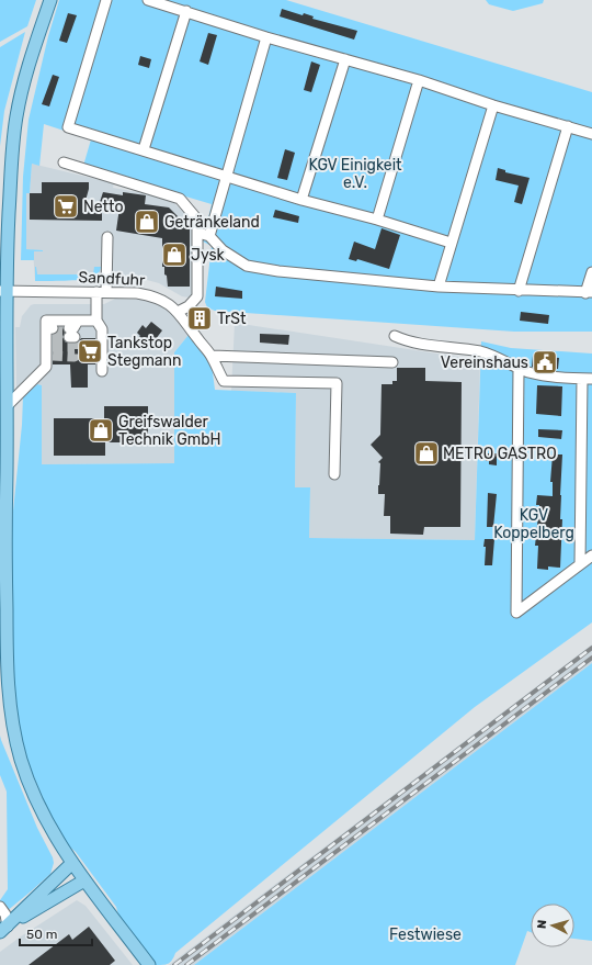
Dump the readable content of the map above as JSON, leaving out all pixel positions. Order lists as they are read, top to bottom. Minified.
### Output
{"streets":{"street":["Sandfuhr"]},"parks":["KGV Einigkeit e.V.","KGV Koppelberg","Festwiese"],"places":{"supermarket":["Netto","Tankstop Stegmann"],"shop":["Getränkeland","Jysk","Greifswalder Technik GmbH","METRO GASTRO"],"building":["TrSt"],"public building":["Vereinshaus"]},"scale_bar":"50 m","north":"left"}
